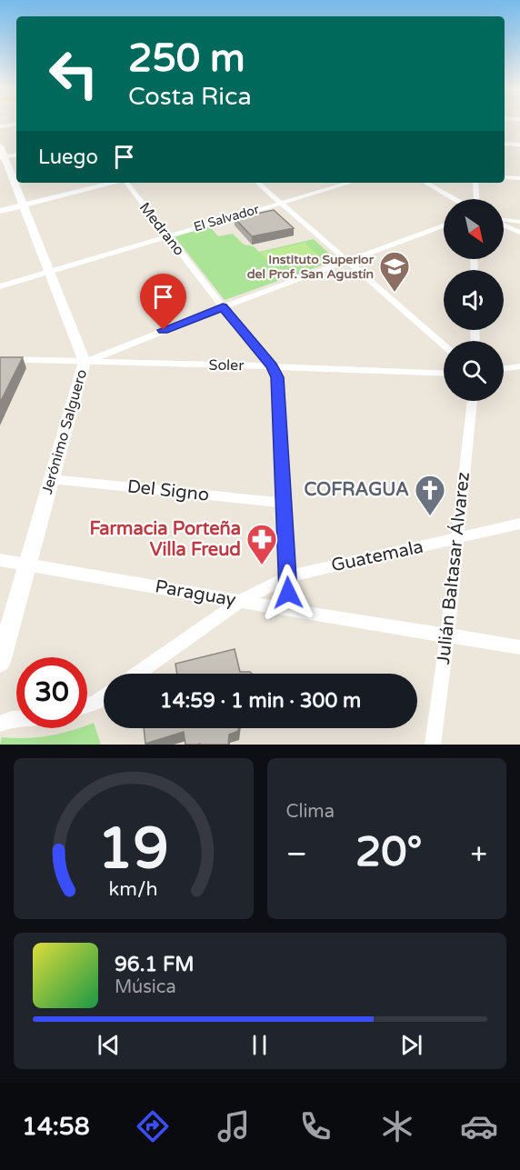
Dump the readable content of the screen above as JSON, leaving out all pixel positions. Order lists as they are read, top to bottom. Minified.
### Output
{"streets":{"street":["El Salvador","Medrano","Soler","Jerónimo Salguero","Del Signo","Guatemala","Julián Baltasar Álvarez","Paraguay"]},"crossings":[["El Salvador","Medrano"],["El Salvador","Jerónimo Salguero"],["Medrano","Soler"],["Medrano","Del Signo"],["Medrano","Guatemala"],["Medrano","Paraguay"],["Soler","Jerónimo Salguero"],["Jerónimo Salguero","Del Signo"],["Jerónimo Salguero","Paraguay"],["Guatemala","Julián Baltasar Álvarez"],["Guatemala","Paraguay"],["Julián Baltasar Álvarez","Paraguay"]],"places":{"school or university":["Instituto Superior del Prof. San Agustín"],"church":["COFRAGUA"],"pharmacy":["Farmacia Porteña Villa Freud"]},"north":"bottom right","page":{"turn":["250 m","Costa Rica"],"then":"Luego","limit":"30","trip":"14:59 · 1 min · 300 m","tile":"Clima","heat":["−","20°","+"],"song":["96.1 FM","Música"],"tabs":"14:58","gauge":["19","km/h"]}}
